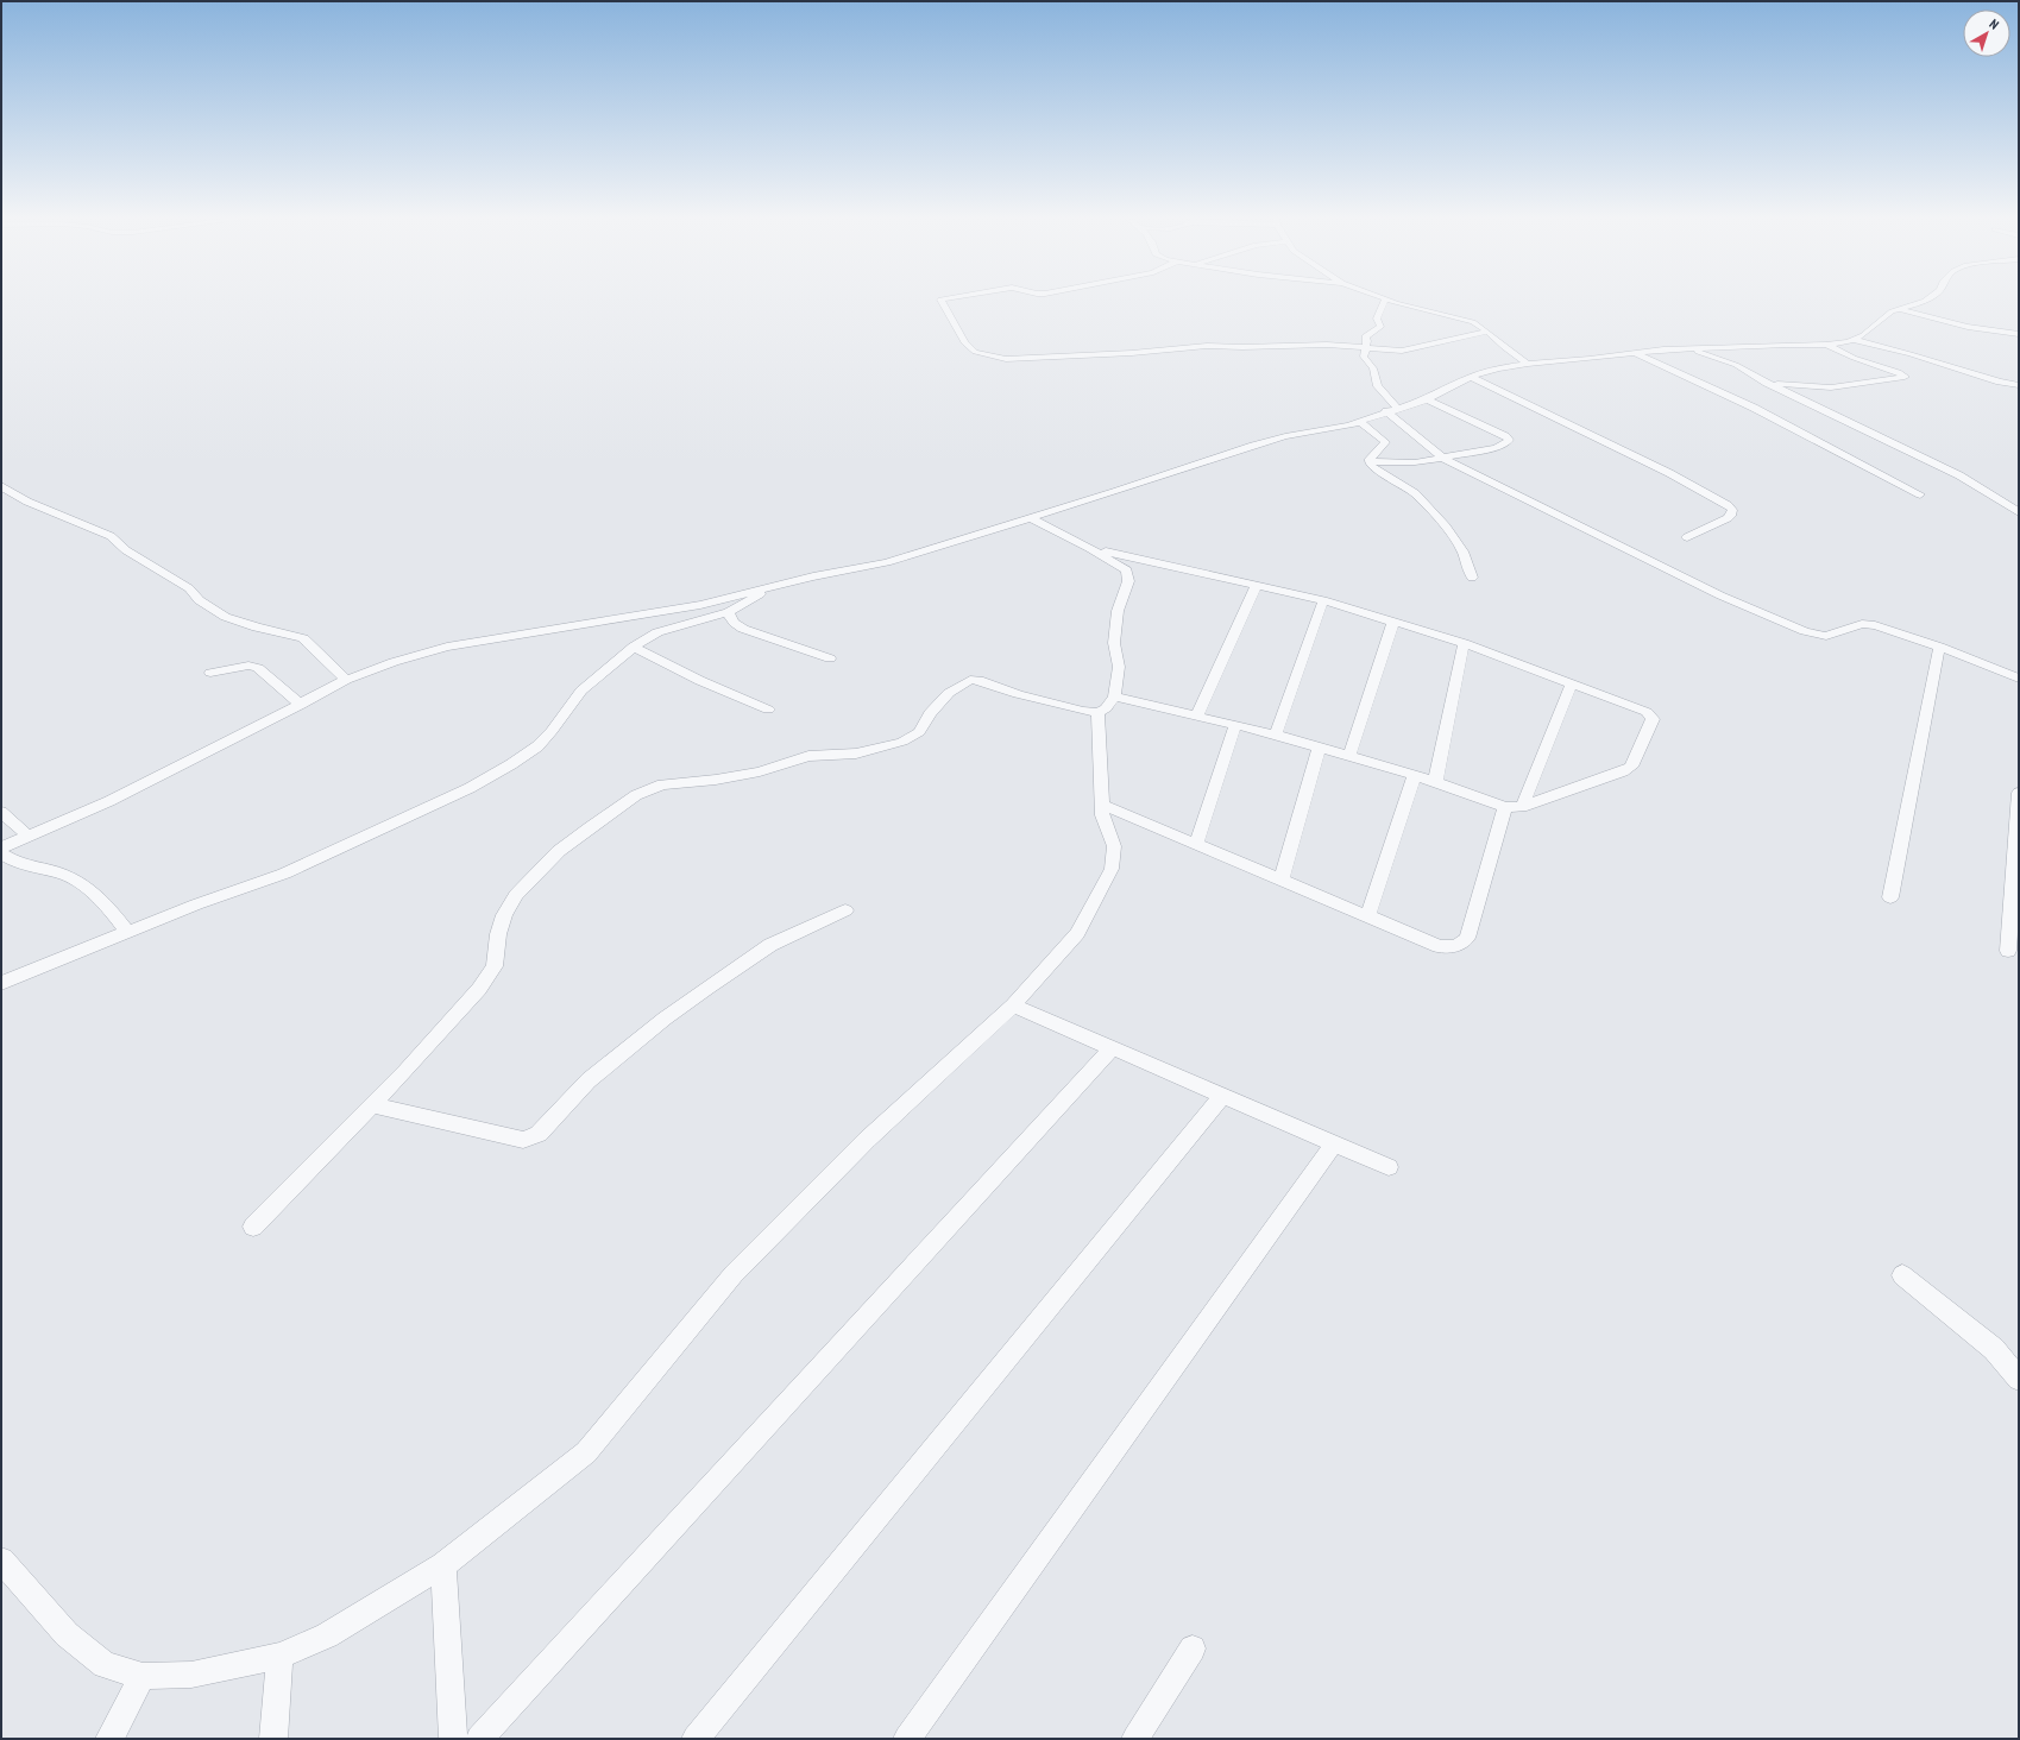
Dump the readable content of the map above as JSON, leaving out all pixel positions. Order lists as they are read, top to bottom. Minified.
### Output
{"north":"top right"}
